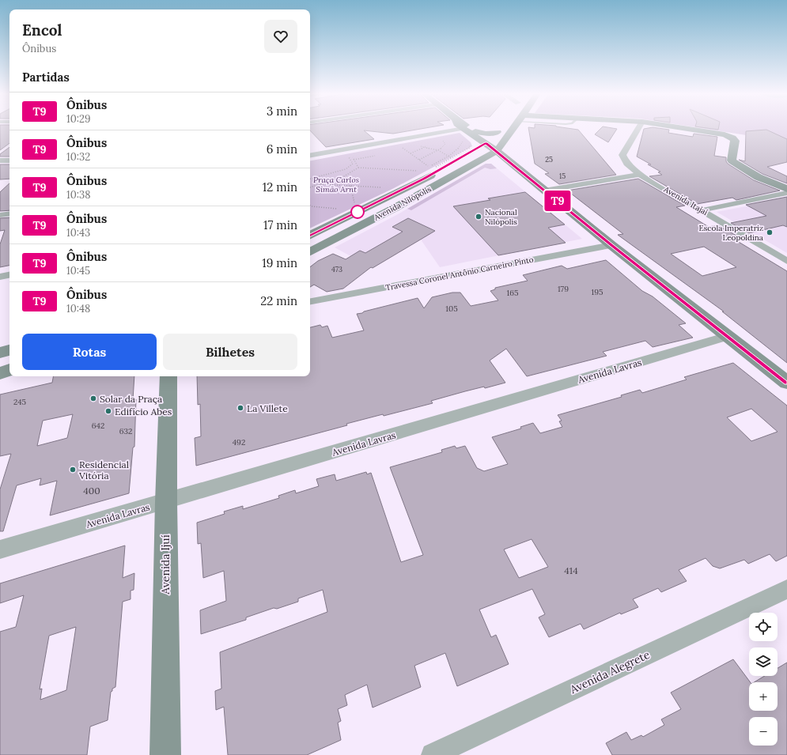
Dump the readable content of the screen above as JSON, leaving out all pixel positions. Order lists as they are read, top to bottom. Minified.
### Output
{"streets":{"street":["Avenida Itajaí","Avenida Nilópolis","Travessa Coronel Antônio Carneiro Pinto","Avenida Lavras","Avenida Ijuí","Avenida Alegrete"]},"crossings":[["Avenida Lavras","Avenida Ijuí"]],"parks":["Praça Carlos Simão Arnt"],"places":["Nacional Nilópolis","Escola Imperatriz Leopoldina","Solar da Praça","La Villete","Edifício Abes","Residencial Vitória"],"lines":["bus line T9"],"house_numbers":["25","15","473","179","195","165","105","245","642","632","492","400","414"],"page":{"on_map":"T9","heading":[["Encol","Ônibus"],"Partidas"],"list":[{"mark":"T9","name":"Ônibus","note":"10:29","value":"3 min"},{"mark":"T9","name":"Ônibus","note":"10:32","value":"6 min"},{"mark":"T9","name":"Ônibus","note":"10:38","value":"12 min"},{"mark":"T9","name":"Ônibus","note":"10:43","value":"17 min"},{"mark":"T9","name":"Ônibus","note":"10:45","value":"19 min"},{"mark":"T9","name":"Ônibus","note":"10:48","value":"22 min"}],"buttons":["Rotas","Bilhetes"],"map_buttons":["+","−"]}}
